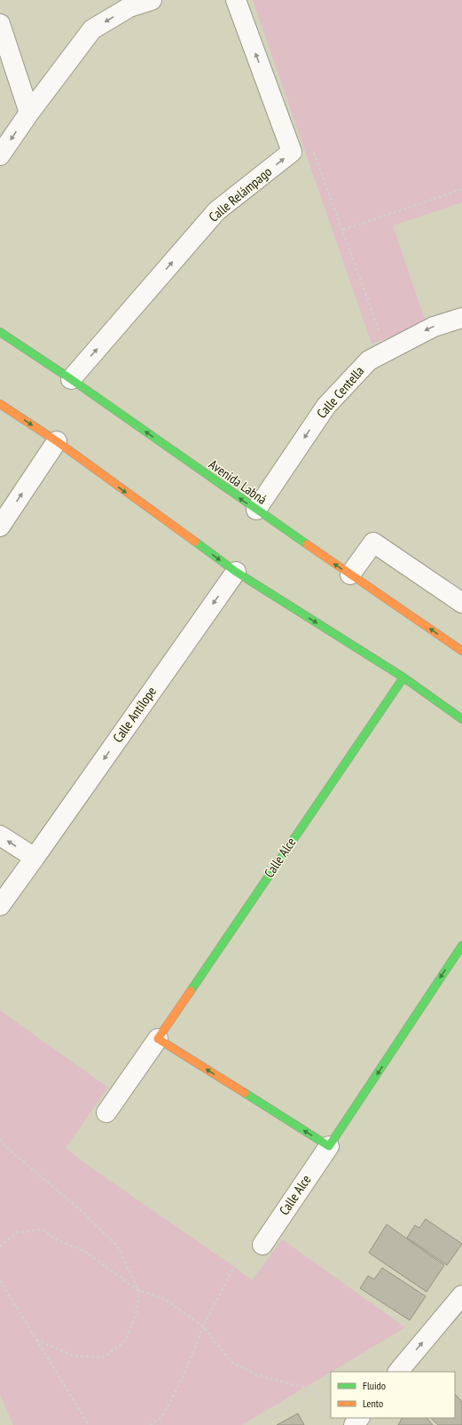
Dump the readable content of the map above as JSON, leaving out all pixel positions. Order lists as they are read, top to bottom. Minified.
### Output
{"streets":{"street":["Calle Relámpago","Calle Centella","Avenida Labná","Calle Antílope","Calle Alce"]},"crossings":[["Calle Relámpago","Avenida Labná"],["Calle Centella","Avenida Labná"]],"one_way":["Calle Relámpago","Calle Centella","Calle Antílope"],"legend":["Fluido","Lento"]}
